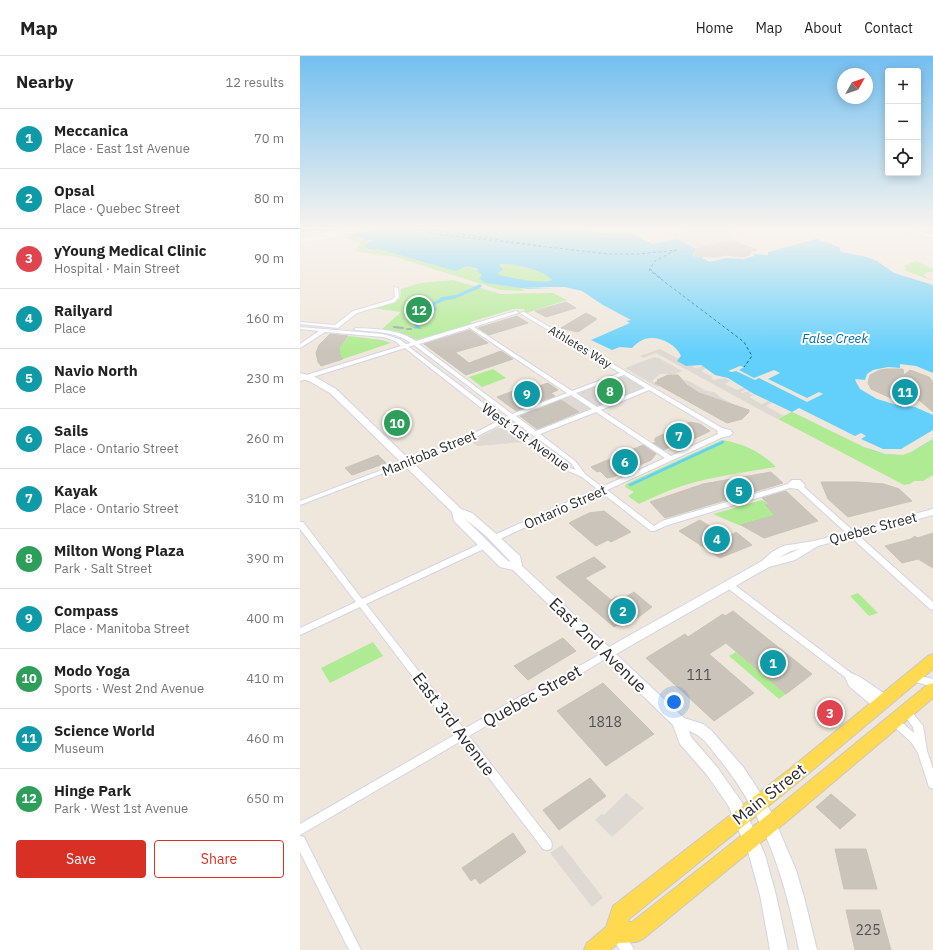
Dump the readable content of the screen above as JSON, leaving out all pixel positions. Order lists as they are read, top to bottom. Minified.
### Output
{"streets":{"main road":["Quebec Street","East 2nd Avenue","Main Street"],"street":["Athletes Way","West 1st Avenue","Manitoba Street","Ontario Street","East 3rd Avenue"]},"crossings":[["Athletes Way","Manitoba Street"],["Athletes Way","Ontario Street"],["West 1st Avenue","Manitoba Street"],["Ontario Street","East 2nd Avenue"],["Quebec Street","East 2nd Avenue"],["Quebec Street","East 3rd Avenue"],["East 2nd Avenue","Main Street"]],"water":["False Creek"],"house_numbers":["111","1818","225"],"north":"top right","page":{"header":"Map","nav":["Home","Map","About","Contact"],"heading":["Nearby","12 results"],"map_buttons":["+","−"],"list":[{"mark":"1","name":"Meccanica","note":"Place · East 1st Avenue","value":"70 m"},{"mark":"2","name":"Opsal","note":"Place · Quebec Street","value":"80 m"},{"mark":"3","name":"yYoung Medical Clinic","note":"Hospital · Main Street","value":"90 m"},{"mark":"4","name":"Railyard","note":"Place","value":"160 m"},{"mark":"5","name":"Navio North","note":"Place","value":"230 m"},{"mark":"6","name":"Sails","note":"Place · Ontario Street","value":"260 m"},{"mark":"7","name":"Kayak","note":"Place · Ontario Street","value":"310 m"},{"mark":"8","name":"Milton Wong Plaza","note":"Park · Salt Street","value":"390 m"},{"mark":"9","name":"Compass","note":"Place · Manitoba Street","value":"400 m"},{"mark":"10","name":"Modo Yoga","note":"Sports · West 2nd Avenue","value":"410 m"},{"mark":"11","name":"Science World","note":"Museum","value":"460 m"},{"mark":"12","name":"Hinge Park","note":"Park · West 1st Avenue","value":"650 m"}],"pins":["12","8","11","9","10","7","6","5","4","2","1","3"],"buttons":["Save","Share"]}}
